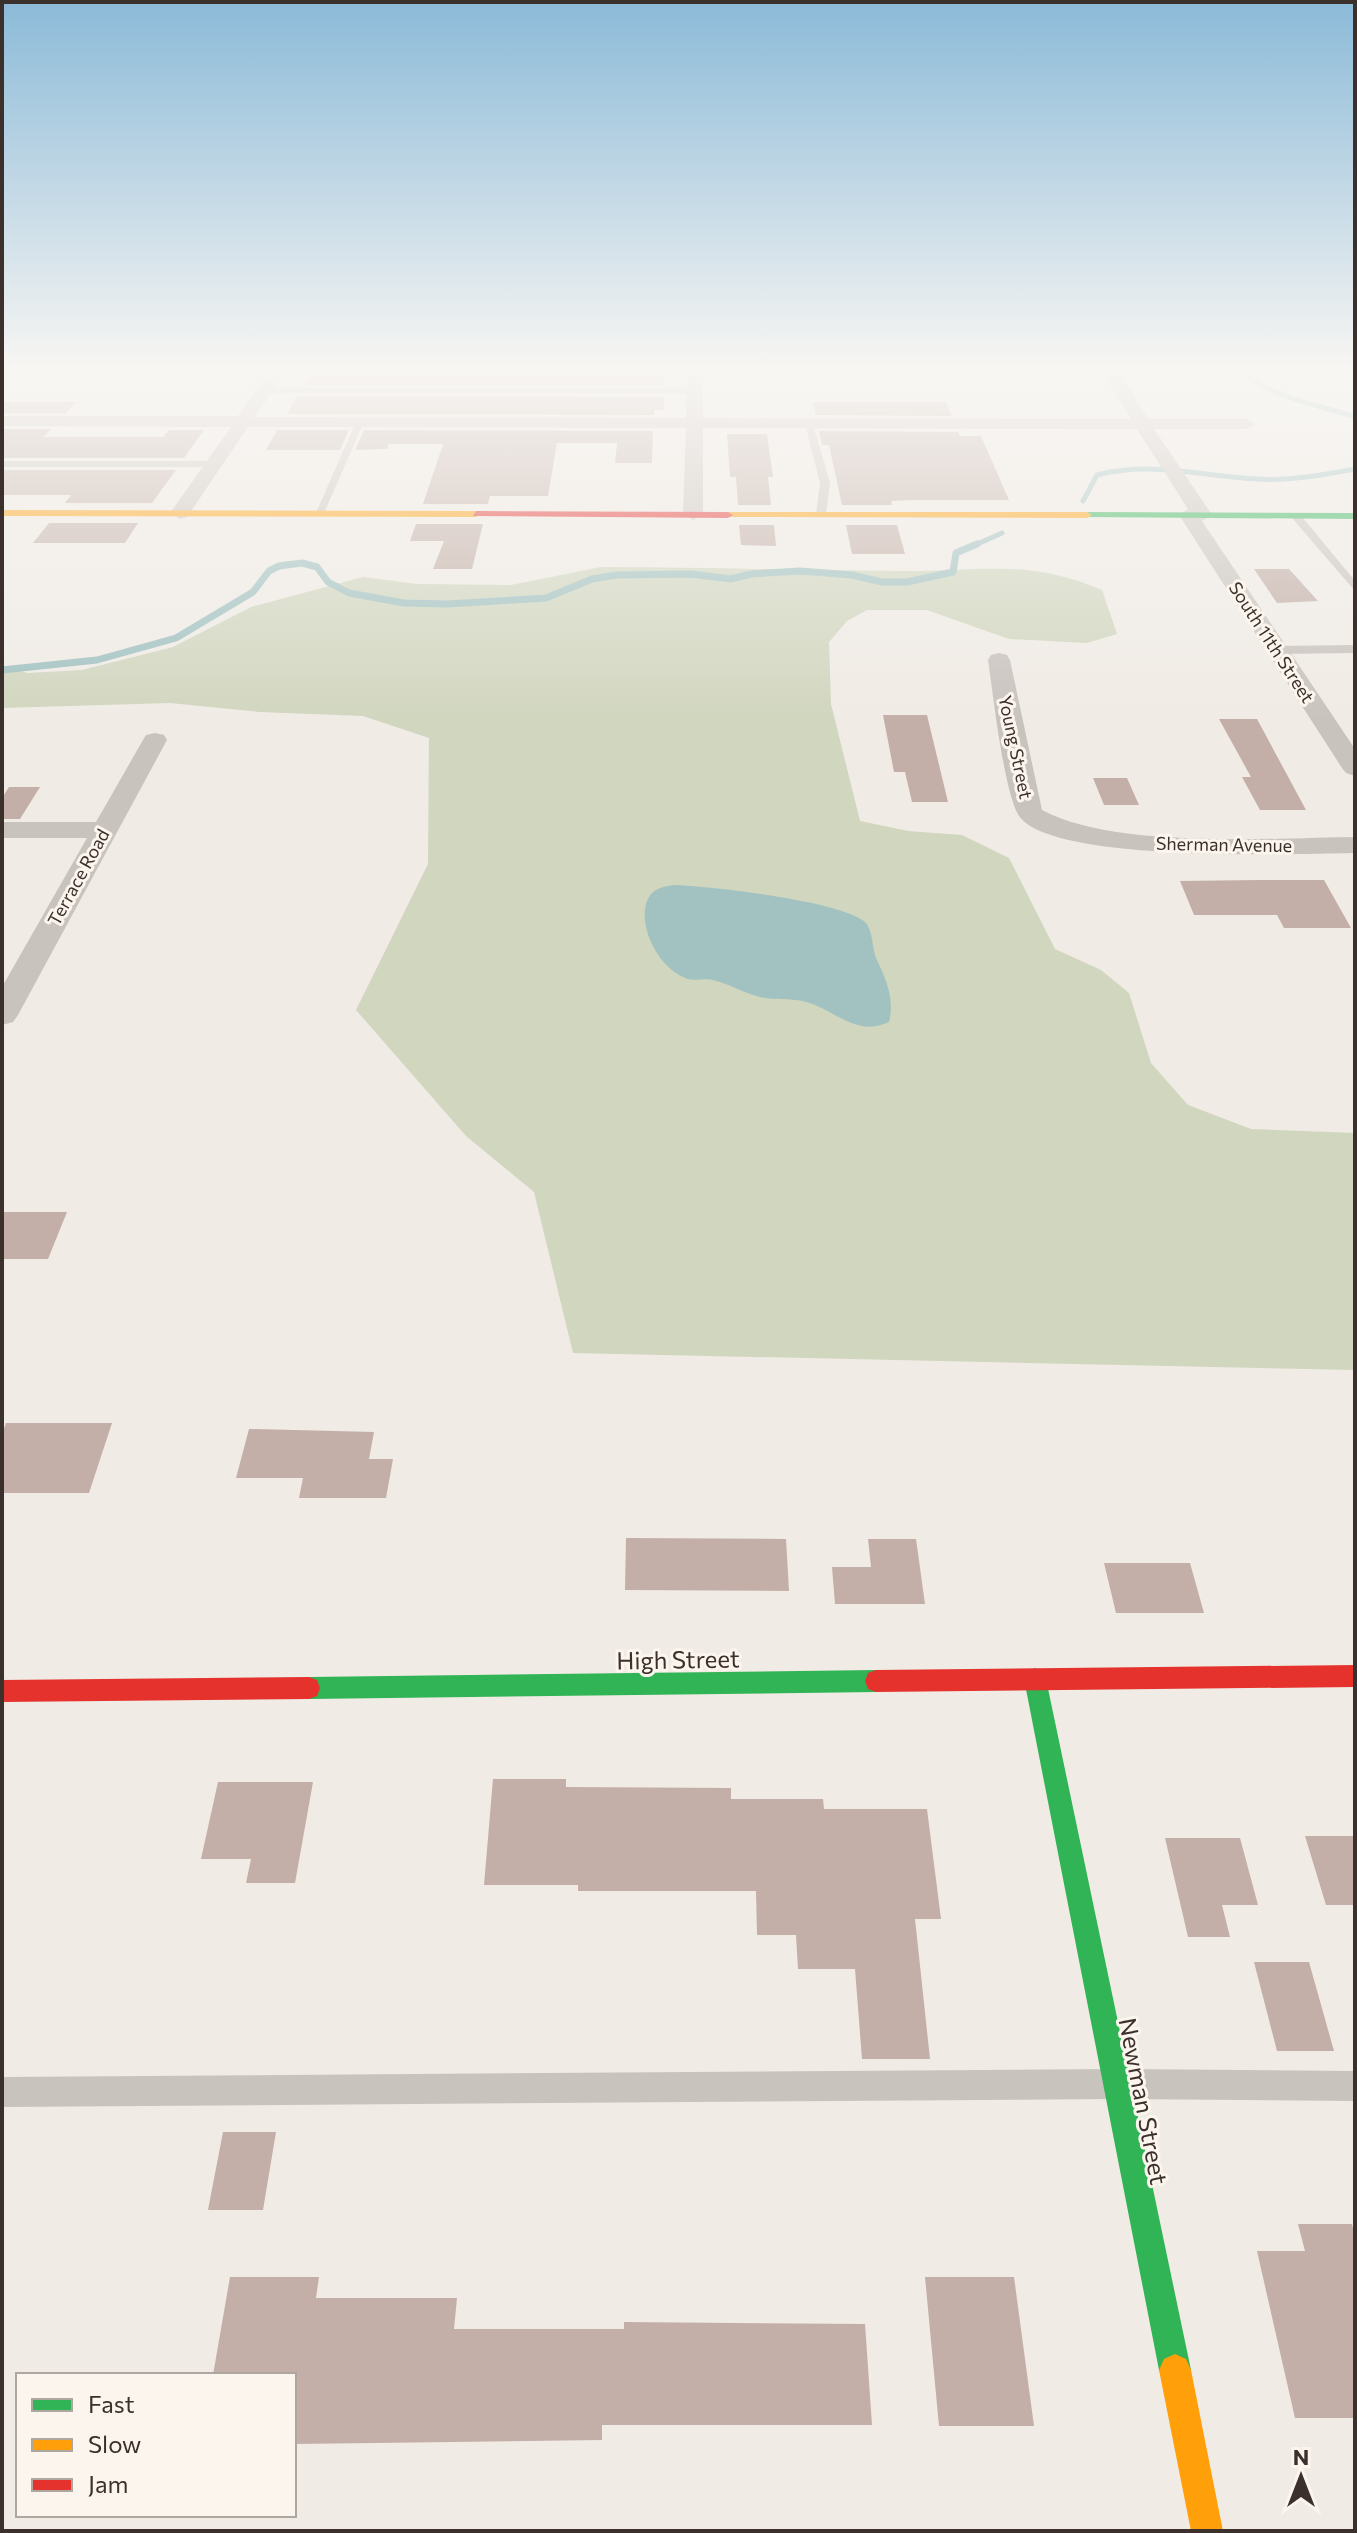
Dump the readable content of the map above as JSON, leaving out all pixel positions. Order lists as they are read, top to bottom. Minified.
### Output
{"streets":{"street":["South 11th Street","Young Street","Sherman Avenue","Terrace Road","High Street","Newman Street"]},"crossings":[["Young Street","Sherman Avenue"],["High Street","Newman Street"]],"legend":["Fast","Slow","Jam"],"north":"top"}
